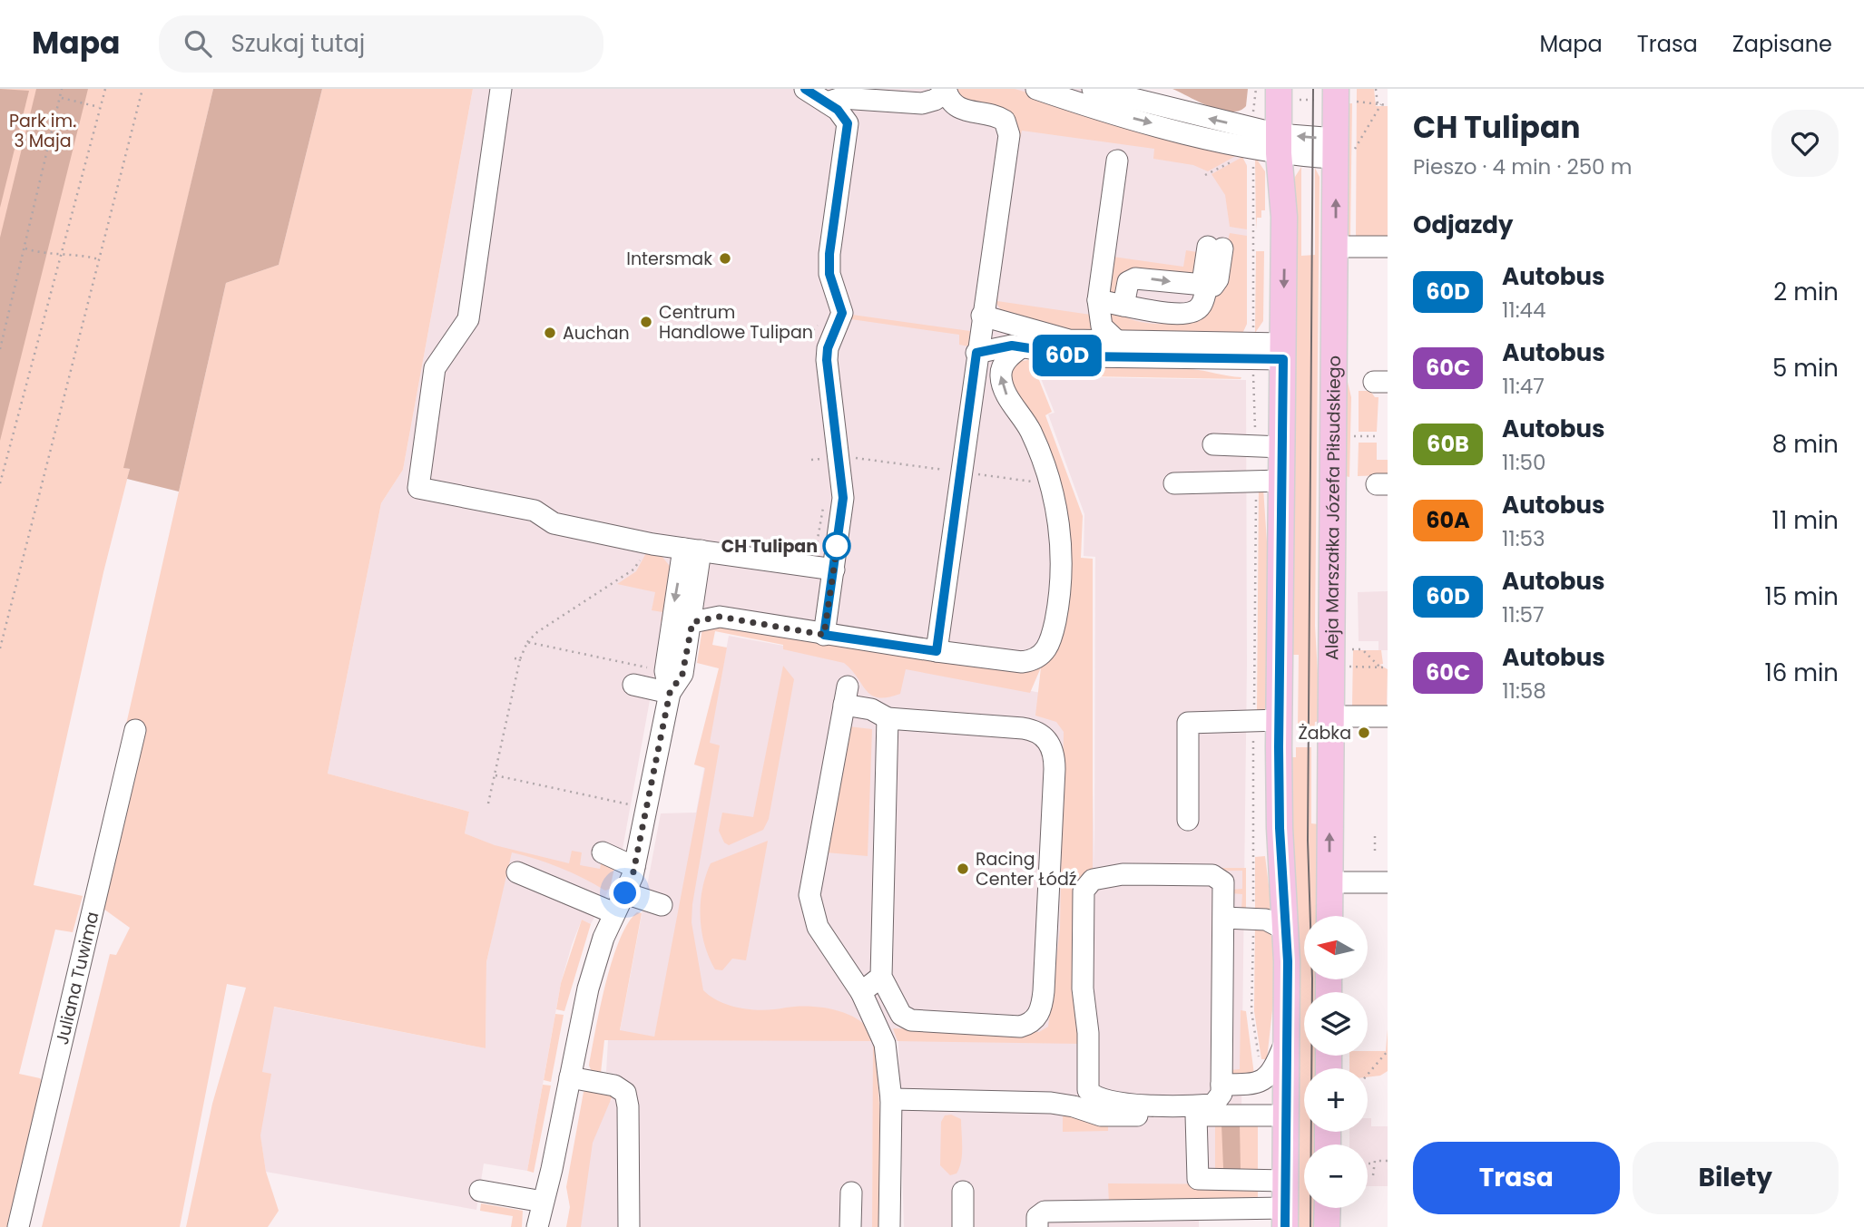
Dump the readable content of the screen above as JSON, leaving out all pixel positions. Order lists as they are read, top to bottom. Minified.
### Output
{"streets":{"main road":["Aleja Marszałka Józefa Piłsudskiego"],"street":["Juliana Tuwima"]},"parks":["Park im. 3 Maja"],"places":["Intersmak","Centrum Handlowe Tulipan","Auchan","CH Tulipan","Żabka","Racing Center Łódź"],"lines":["bus line 60D"],"north":"left","page":{"header":"Mapa","search":"Szukaj tutaj","nav":["Mapa","Trasa","Zapisane"],"on_map":"60D","heading":[["CH Tulipan","Pieszo · 4 min · 250 m"],"Odjazdy"],"list":[{"mark":"60D","name":"Autobus","note":"11:44","value":"2 min"},{"mark":"60C","name":"Autobus","note":"11:47","value":"5 min"},{"mark":"60B","name":"Autobus","note":"11:50","value":"8 min"},{"mark":"60A","name":"Autobus","note":"11:53","value":"11 min"},{"mark":"60D","name":"Autobus","note":"11:57","value":"15 min"},{"mark":"60C","name":"Autobus","note":"11:58","value":"16 min"}],"map_buttons":["+","−"],"buttons":["Trasa","Bilety"]}}
